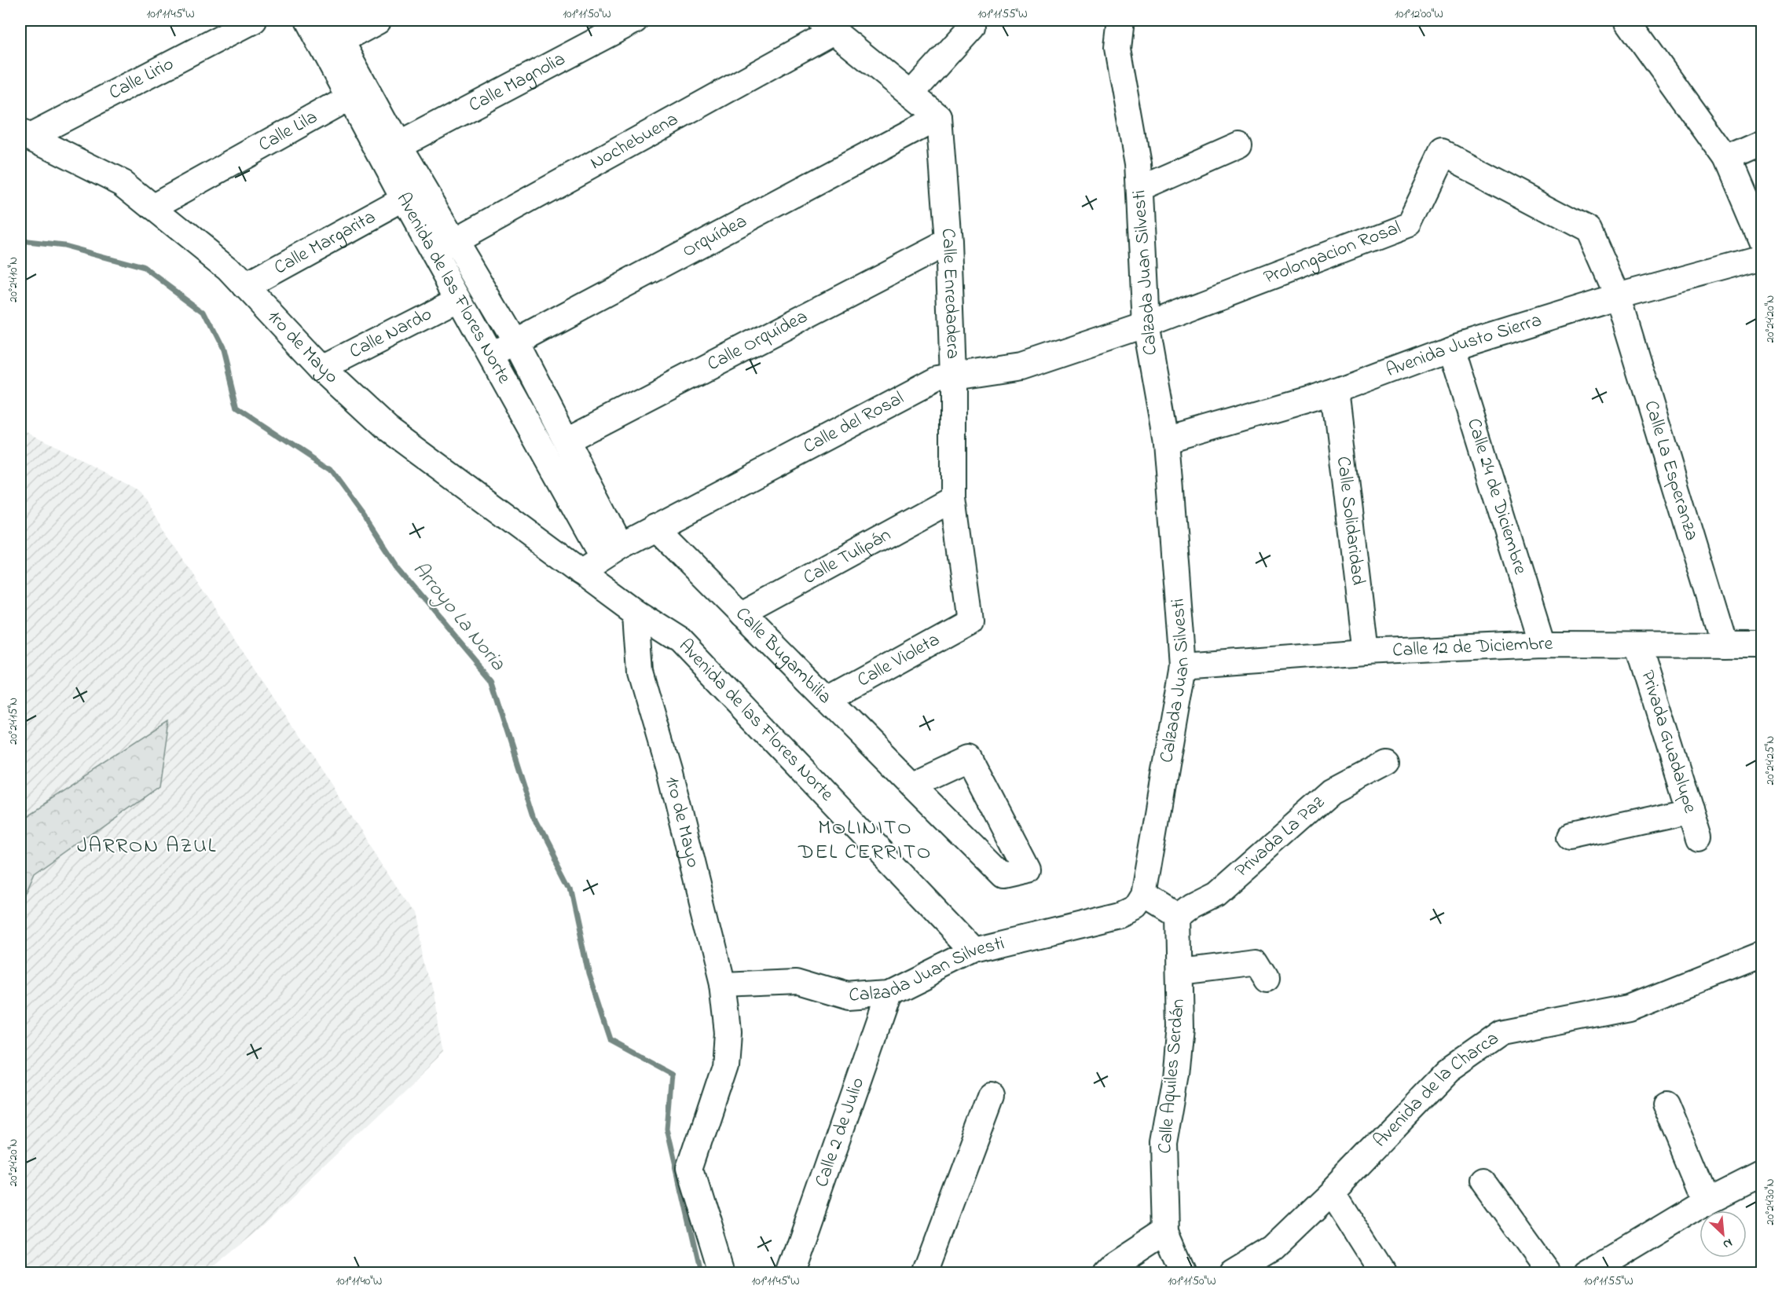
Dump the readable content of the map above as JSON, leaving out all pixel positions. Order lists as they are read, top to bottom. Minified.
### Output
{"streets":{"street":["Calle Lirio","Calle Magnolia","Calle Lila","Nochebuena","Orquídea","Calle Margarita","Prolongacion Rosal","Calzada Juan Silvesti","Avenida de las Flores Norte","Calle Enredadera","Calle Nardo","Calle Orquídea","1ro de Mayo","Avenida Justo Sierra","Calle del Rosal","Calle La Esperanza","Calle 24 de Diciembre","Calle Solidaridad","Calle Tulipán","Calle 12 de Diciembre","Calle Bugambilia","Calle Violeta","Privada Guadalupe","Privada La Paz","Calle Aquiles Serdán","Avenida de la Charca","Calle 2 de Julio"]},"crossings":[["Calle Lirio","1ro de Mayo"],["Calle Magnolia","Avenida de las Flores Norte"],["Calle Lila","Avenida de las Flores Norte"],["Calle Lila","1ro de Mayo"],["Nochebuena","Avenida de las Flores Norte"],["Orquídea","Avenida de las Flores Norte"],["Orquídea","Calle Enredadera"],["Calle Margarita","Avenida de las Flores Norte"],["Calle Margarita","1ro de Mayo"],["Prolongacion Rosal","Calzada Juan Silvesti"],["Prolongacion Rosal","Avenida Justo Sierra"],["Prolongacion Rosal","Calle del Rosal"],["Prolongacion Rosal","Calle La Esperanza"],["Calzada Juan Silvesti","Avenida de las Flores Norte"],["Calzada Juan Silvesti","1ro de Mayo"],["Calzada Juan Silvesti","Avenida Justo Sierra"],["Calzada Juan Silvesti","Calle del Rosal"],["Calzada Juan Silvesti","Calle 12 de Diciembre"],["Calzada Juan Silvesti","Calle 2 de Julio"],["Avenida de las Flores Norte","Calle Nardo"],["Avenida de las Flores Norte","Calle Orquídea"],["Avenida de las Flores Norte","1ro de Mayo"],["Avenida de las Flores Norte","Calle del Rosal"],["Calle Enredadera","Calle Orquídea"],["Calle Enredadera","Calle del Rosal"],["Calle Enredadera","Calle Tulipán"],["Calle Enredadera","Calle Violeta"],["Calle Nardo","1ro de Mayo"],["1ro de Mayo","Calle del Rosal"],["Avenida Justo Sierra","Calle La Esperanza"],["Avenida Justo Sierra","Calle 24 de Diciembre"],["Avenida Justo Sierra","Calle Solidaridad"],["Calle del Rosal","Calle Bugambilia"],["Calle La Esperanza","Calle 12 de Diciembre"],["Calle 24 de Diciembre","Calle 12 de Diciembre"],["Calle Solidaridad","Calle 12 de Diciembre"],["Calle Tulipán","Calle Bugambilia"],["Calle 12 de Diciembre","Privada Guadalupe"],["Calle Bugambilia","Calle Violeta"],["Privada La Paz","Calle Aquiles Serdán"]],"districts":["MOLINITO DEL CERRITO","JARRON AZUL"],"water":["Arroyo La Noria"],"north":"bottom right","coordinates":["101°11'45\"W","101°11'50\"W","101°11'55\"W","101°12'00\"W","20°24'10\"N","20°24'20\"N","20°24'15\"N","20°24'25\"N","20°24'30\"N","101°11'40\"W"]}
